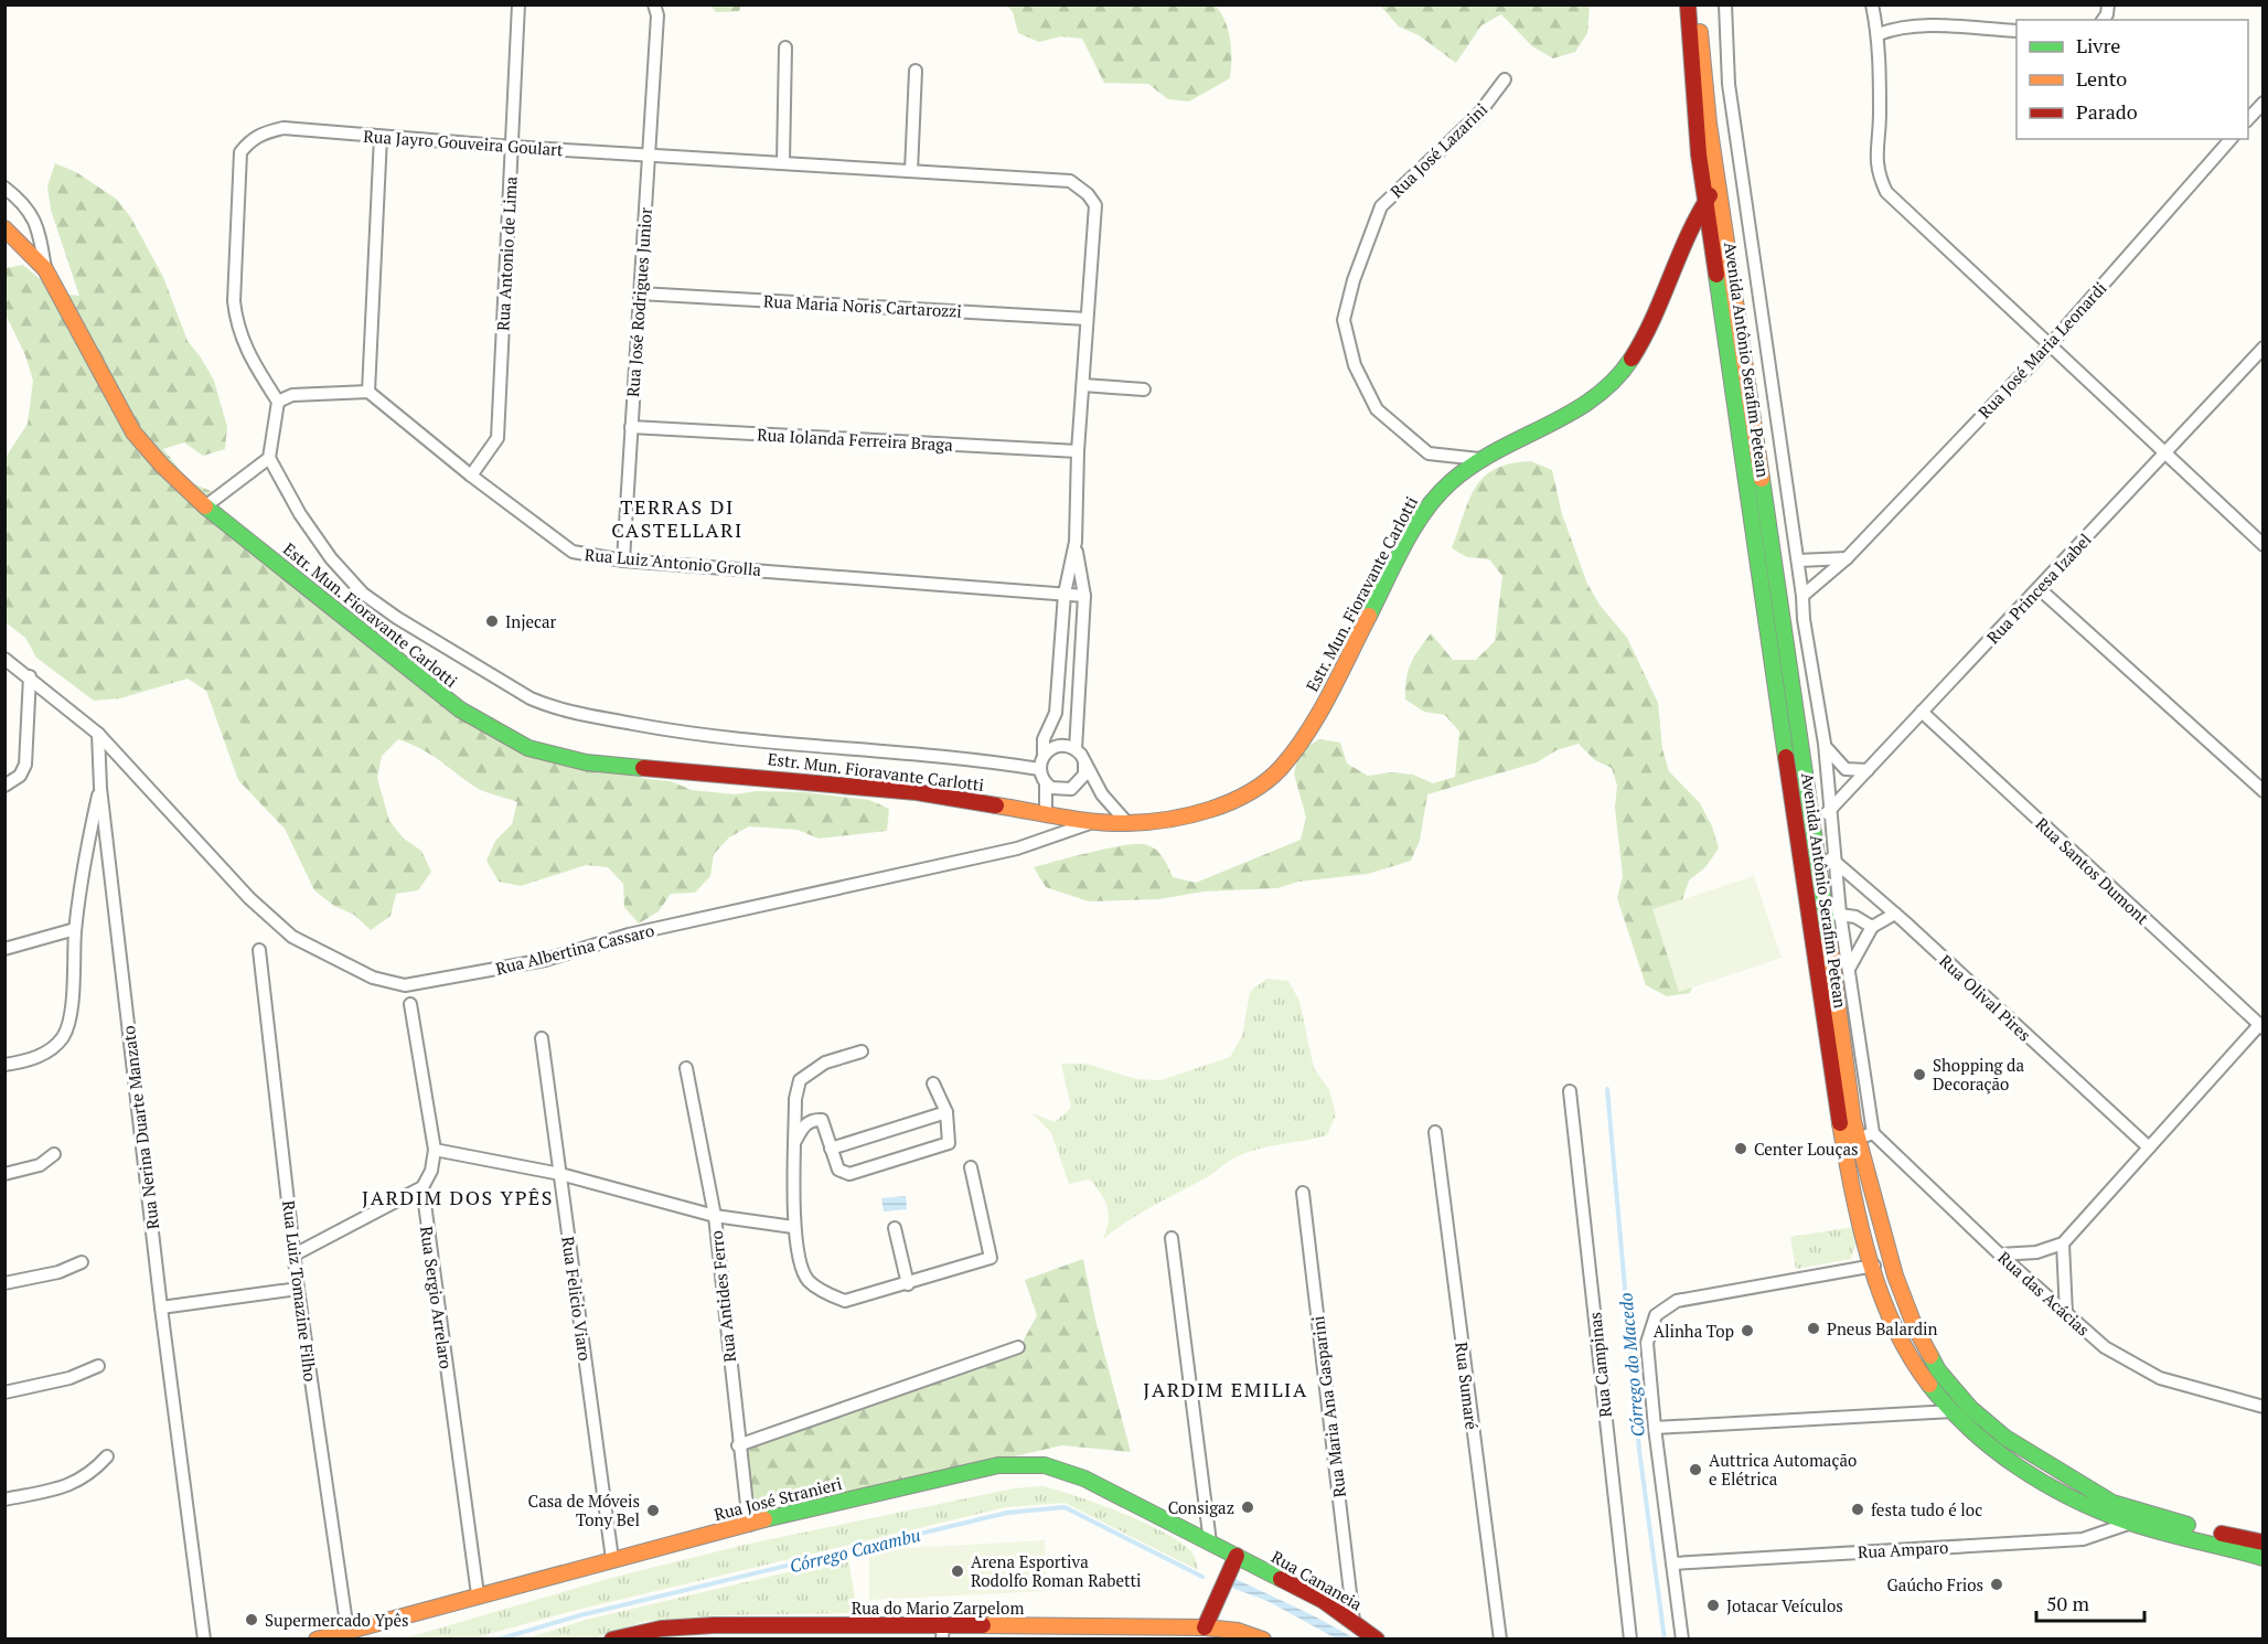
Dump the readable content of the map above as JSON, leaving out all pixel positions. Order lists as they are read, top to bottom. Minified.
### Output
{"streets":{"street":["Rua Jayro Gouveira Goulart","Rua José Lazarini","Rua Antonio de Lima","Rua José Rodrigues Junior","Rua Maria Noris Cartarozzi","Rua José Maria Leonardi","Avenida Antônio Serafim Petean","Rua Iolanda Ferreira Braga","Rua Luiz Antonio Grolla","Rua Princesa Izabel","Estr. Mun. Fioravante Carlotti","Rua Santos Dumont","Rua Albertina Cassaro","Rua Olival Pires","Rua Nerina Duarte Manzato","Rua Luiz Tomazine Filho","Rua das Acácias","Rua Antides Ferro","Rua Sergio Arrelaro","Rua Felicio Viaro","Rua Campinas","Rua Sumaré","Rua Maria Ana Gasparini","Rua José Stranieri","Rua Amparo","Rua Cananeia","Rua do Mario Zarpelom"]},"crossings":[["Rua Jayro Gouveira Goulart","Rua Antonio de Lima"],["Rua Jayro Gouveira Goulart","Rua José Rodrigues Junior"],["Rua Jayro Gouveira Goulart","Rua Maria Noris Cartarozzi"],["Rua José Lazarini","Estr. Mun. Fioravante Carlotti"],["Rua Antonio de Lima","Rua Luiz Antonio Grolla"],["Rua José Rodrigues Junior","Rua Maria Noris Cartarozzi"],["Rua José Rodrigues Junior","Rua Iolanda Ferreira Braga"],["Rua José Rodrigues Junior","Rua Luiz Antonio Grolla"],["Rua José Maria Leonardi","Avenida Antônio Serafim Petean"],["Avenida Antônio Serafim Petean","Rua Princesa Izabel"],["Avenida Antônio Serafim Petean","Estr. Mun. Fioravante Carlotti"],["Avenida Antônio Serafim Petean","Rua Olival Pires"],["Avenida Antônio Serafim Petean","Rua das Acácias"],["Avenida Antônio Serafim Petean","Rua Amparo"],["Rua Princesa Izabel","Rua Santos Dumont"],["Estr. Mun. Fioravante Carlotti","Rua Albertina Cassaro"],["Rua Albertina Cassaro","Rua Nerina Duarte Manzato"],["Rua Luiz Tomazine Filho","Rua José Stranieri"],["Rua Antides Ferro","Rua José Stranieri"],["Rua Sergio Arrelaro","Rua José Stranieri"],["Rua Felicio Viaro","Rua José Stranieri"],["Rua Maria Ana Gasparini","Rua Cananeia"],["Rua José Stranieri","Rua Cananeia"]],"districts":["TERRAS DI CASTELLARI","JARDIM DOS YPÊS","JARDIM EMILIA"],"water":["Córrego do Macedo","Córrego Caxambu"],"places":["Injecar","Shopping da Decoração","Center Louças","Pneus Balardin","Alinha Top","Auttrica Automação e Elétrica","Consigaz","festa tudo é loc","Casa de Móveis Tony Bel","Arena Esportiva Rodolfo Roman Rabetti","Gaúcho Frios","Jotacar Veículos","Supermercado Ypês"],"legend":["Livre","Lento","Parado"],"scale_bar":"50 m"}
